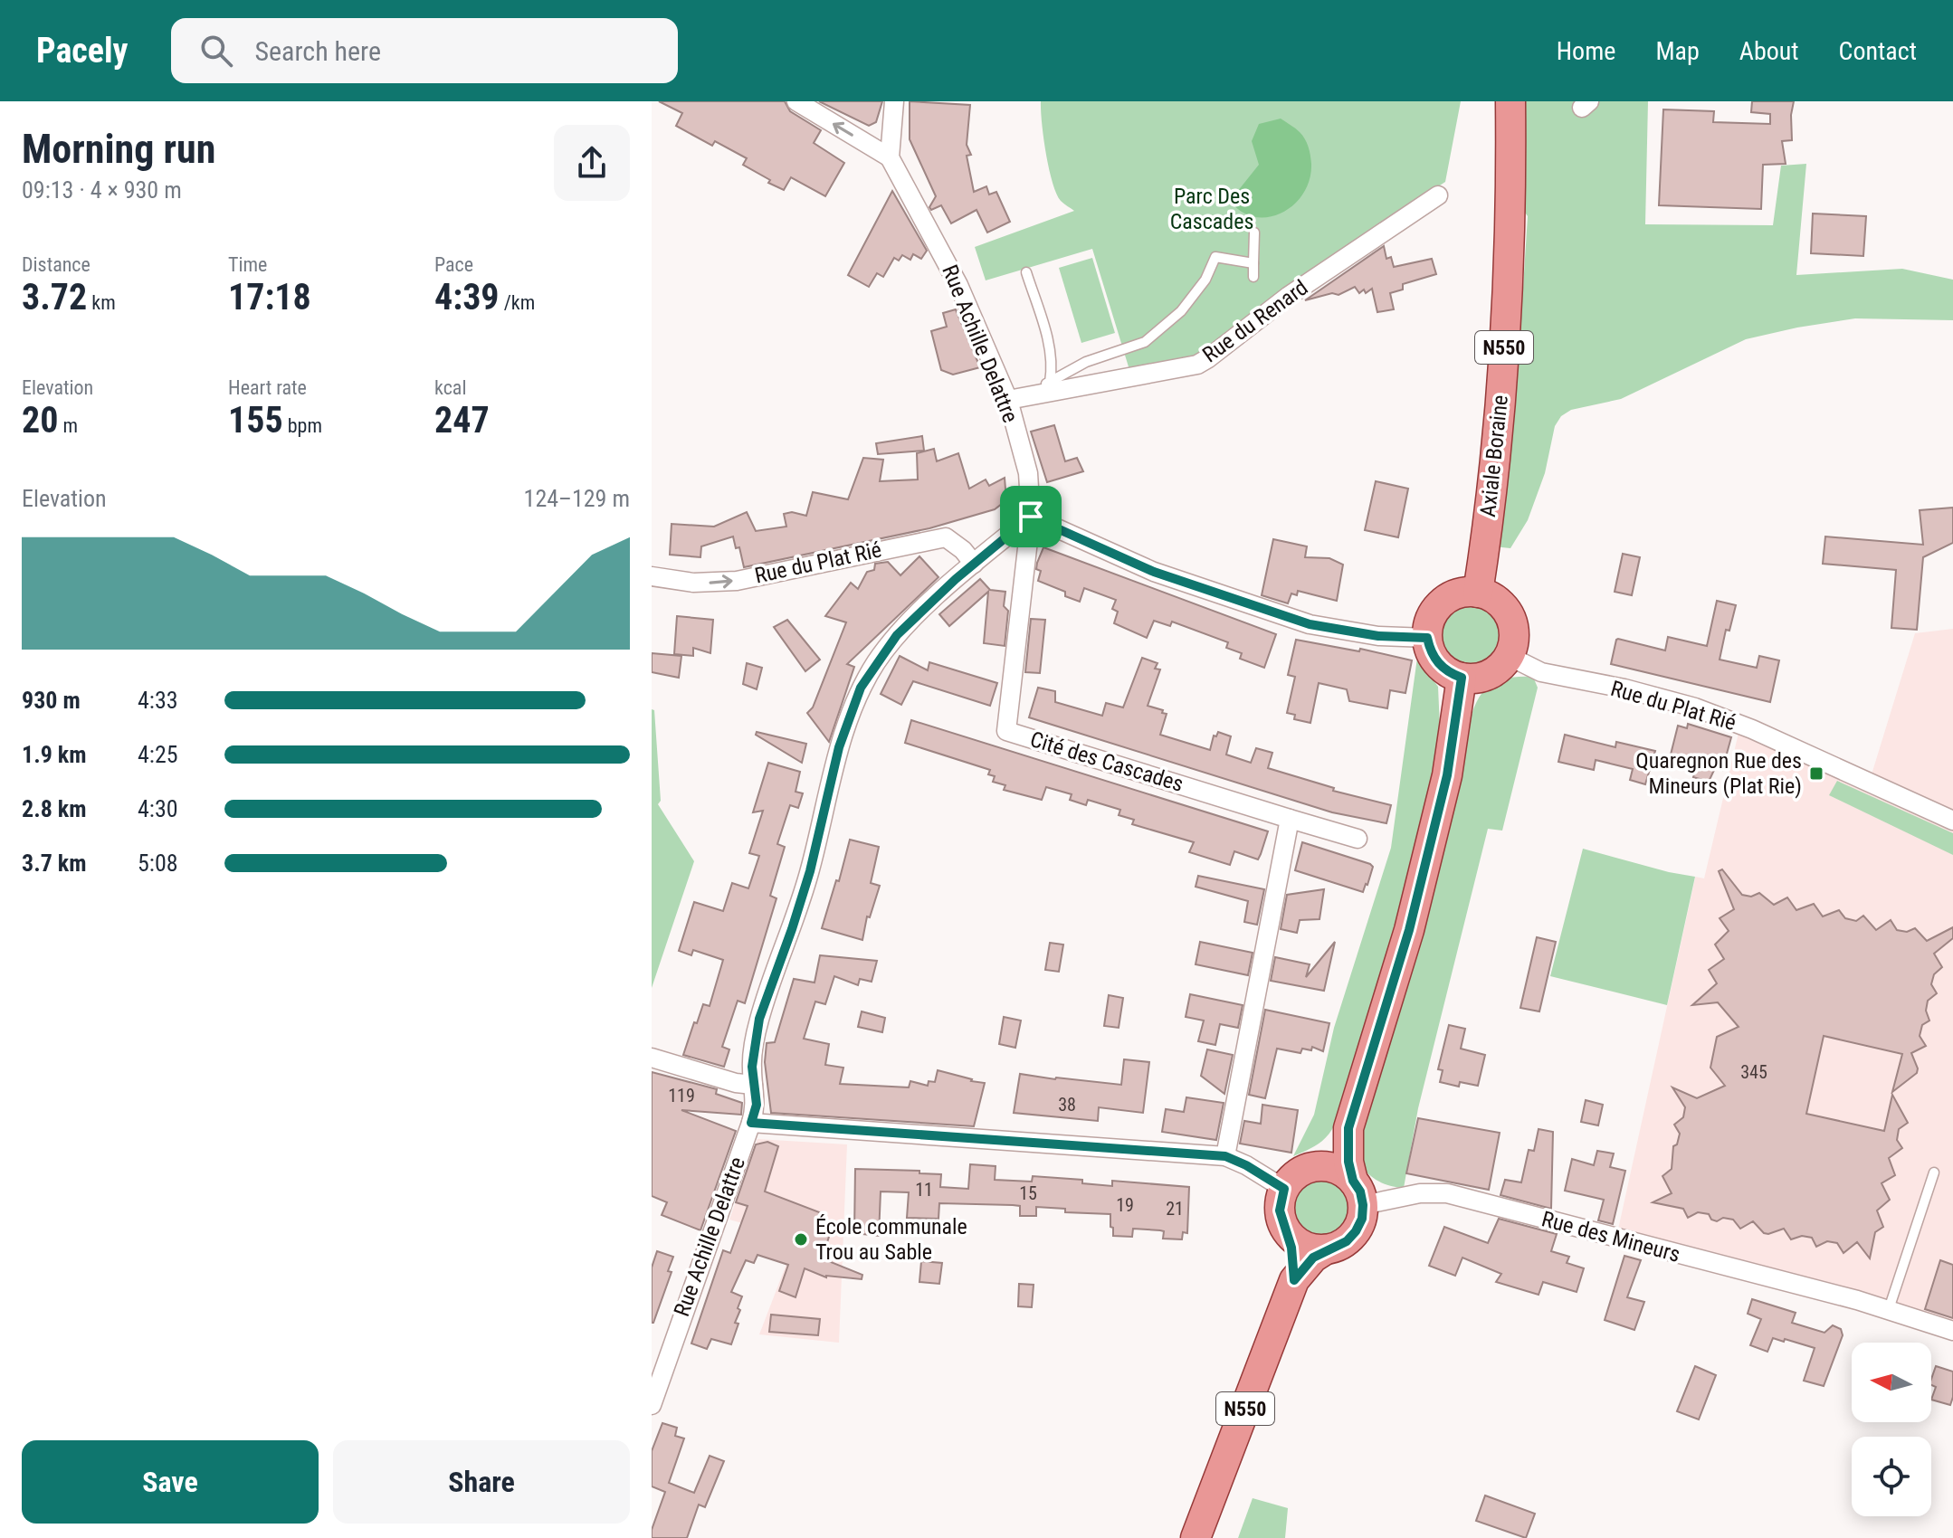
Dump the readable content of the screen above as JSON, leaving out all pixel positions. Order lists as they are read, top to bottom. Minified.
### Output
{"streets":{"main road":["N550","Axiale Boraine"],"street":["Rue du Renard","Rue Achille Delattre","Rue du Plat Rié","Cité des Cascades","Rue des Mineurs"]},"crossings":[["Rue du Renard","Rue Achille Delattre"],["Rue Achille Delattre","Rue du Plat Rié"],["Rue Achille Delattre","Cité des Cascades"],["N550","Axiale Boraine"],["N550","Rue du Plat Rié"],["N550","Rue des Mineurs"],["Axiale Boraine","Rue du Plat Rié"]],"one_way":["Rue du Plat Rié"],"parks":["Parc Des Cascades"],"places":{"transit":["Quaregnon Rue des Mineurs (Plat Rie)"],"other":["École communale Trou au Sable"]},"house_numbers":["345","119","38","11","15","19","21"],"north":"left","page":{"header":"Pacely","search":"Search here","nav":["Home","Map","About","Contact"],"heading":["Morning run","09:13 · 4 × 930 m"],"stats":[["Distance","3.72 km"],["Time","17:18"],["Pace","4:39 /km"],["Elevation","20 m"],["Heart rate","155 bpm"],["kcal","247"]],"chart":["Elevation","124–129 m"],"list":[{"name":"930 m","note":"4:33"},{"name":"1.9 km","note":"4:25"},{"name":"2.8 km","note":"4:30"},{"name":"3.7 km","note":"5:08"}],"buttons":["Save","Share"]}}
